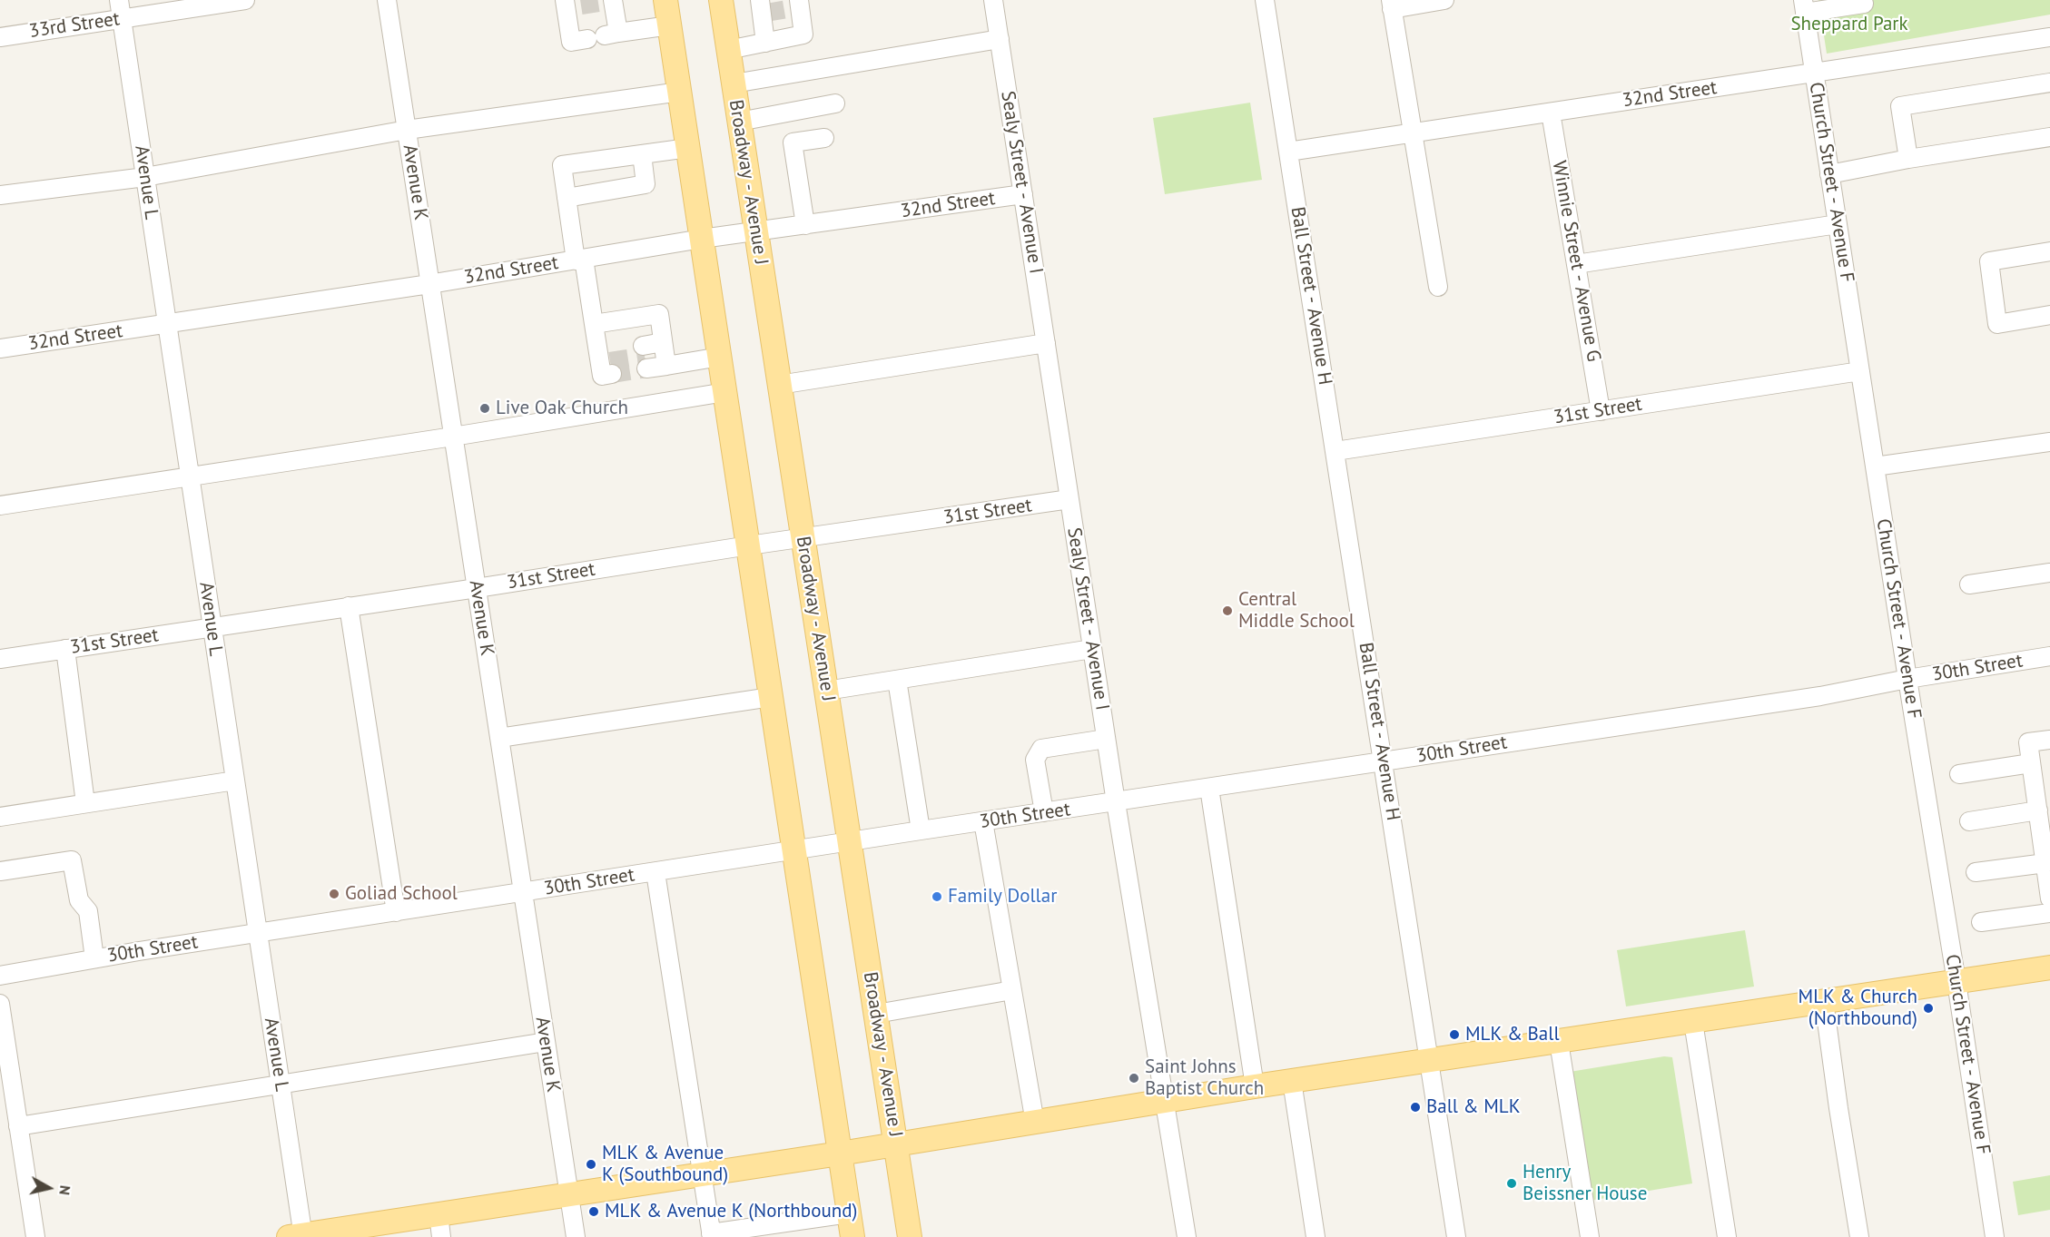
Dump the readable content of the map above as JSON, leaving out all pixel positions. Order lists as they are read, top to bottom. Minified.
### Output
{"streets":{"main road":["Broadway - Avenue J"],"street":["33rd Street","32nd Street","Avenue L","Avenue K","Sealy Street - Avenue I","Church Street - Avenue F","Winnie Street - Avenue G","Ball Street - Avenue H","31st Street","30th Street"]},"crossings":[["33rd Street","Avenue L"],["32nd Street","Avenue L"],["32nd Street","Avenue K"],["32nd Street","Broadway - Avenue J"],["32nd Street","Sealy Street - Avenue I"],["32nd Street","Church Street - Avenue F"],["32nd Street","Winnie Street - Avenue G"],["32nd Street","Ball Street - Avenue H"],["Avenue L","31st Street"],["Avenue L","30th Street"],["Avenue K","31st Street"],["Avenue K","30th Street"],["Broadway - Avenue J","31st Street"],["Broadway - Avenue J","30th Street"],["Sealy Street - Avenue I","31st Street"],["Sealy Street - Avenue I","30th Street"],["Church Street - Avenue F","31st Street"],["Church Street - Avenue F","30th Street"],["Winnie Street - Avenue G","31st Street"],["Ball Street - Avenue H","31st Street"],["Ball Street - Avenue H","30th Street"]],"parks":["Sheppard Park"],"places":["Live Oak Church","Central Middle School","Goliad School","Family Dollar","MLK & Church (Northbound)","MLK & Ball","Saint Johns Baptist Church","Ball & MLK","MLK & Avenue K (Southbound)","Henry Beissner House","MLK & Avenue K (Northbound)"],"north":"right"}
